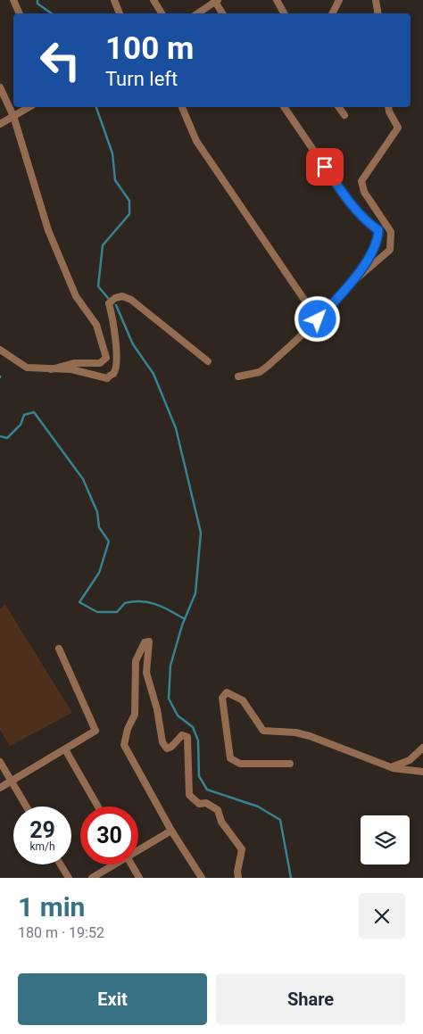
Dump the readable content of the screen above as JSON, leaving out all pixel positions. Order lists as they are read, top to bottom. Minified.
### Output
{"page":{"turn":["100 m","Turn left"],"speed":"29 km/h","limit":"30","heading":["1 min","180 m · 19:52"],"buttons":["Exit","Share"]}}
